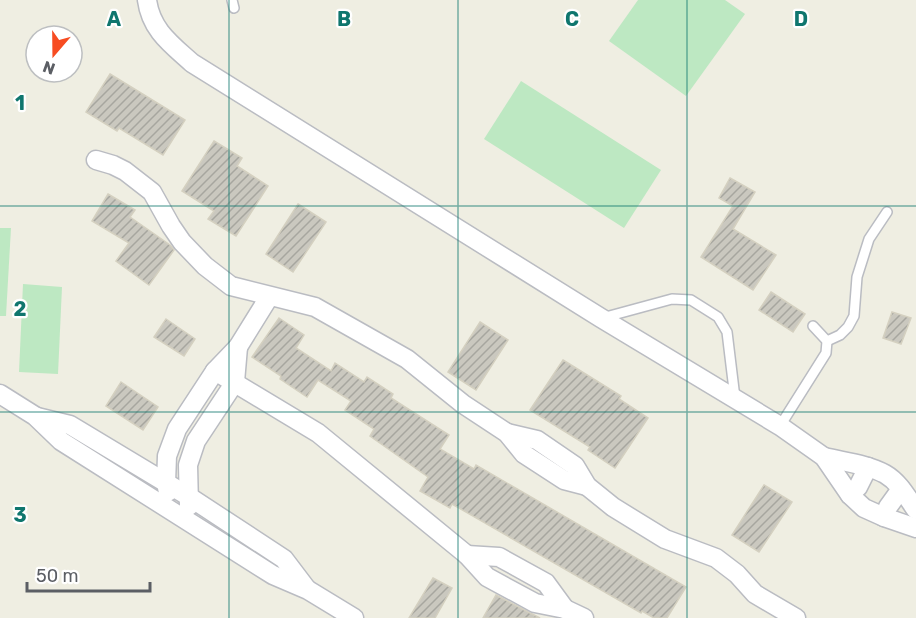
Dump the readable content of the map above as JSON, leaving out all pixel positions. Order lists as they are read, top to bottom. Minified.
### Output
{"scale_bar":"50 m","north":"bottom","grid":{"columns":["A","B","C","D"],"rows":["1","2","3"]}}
